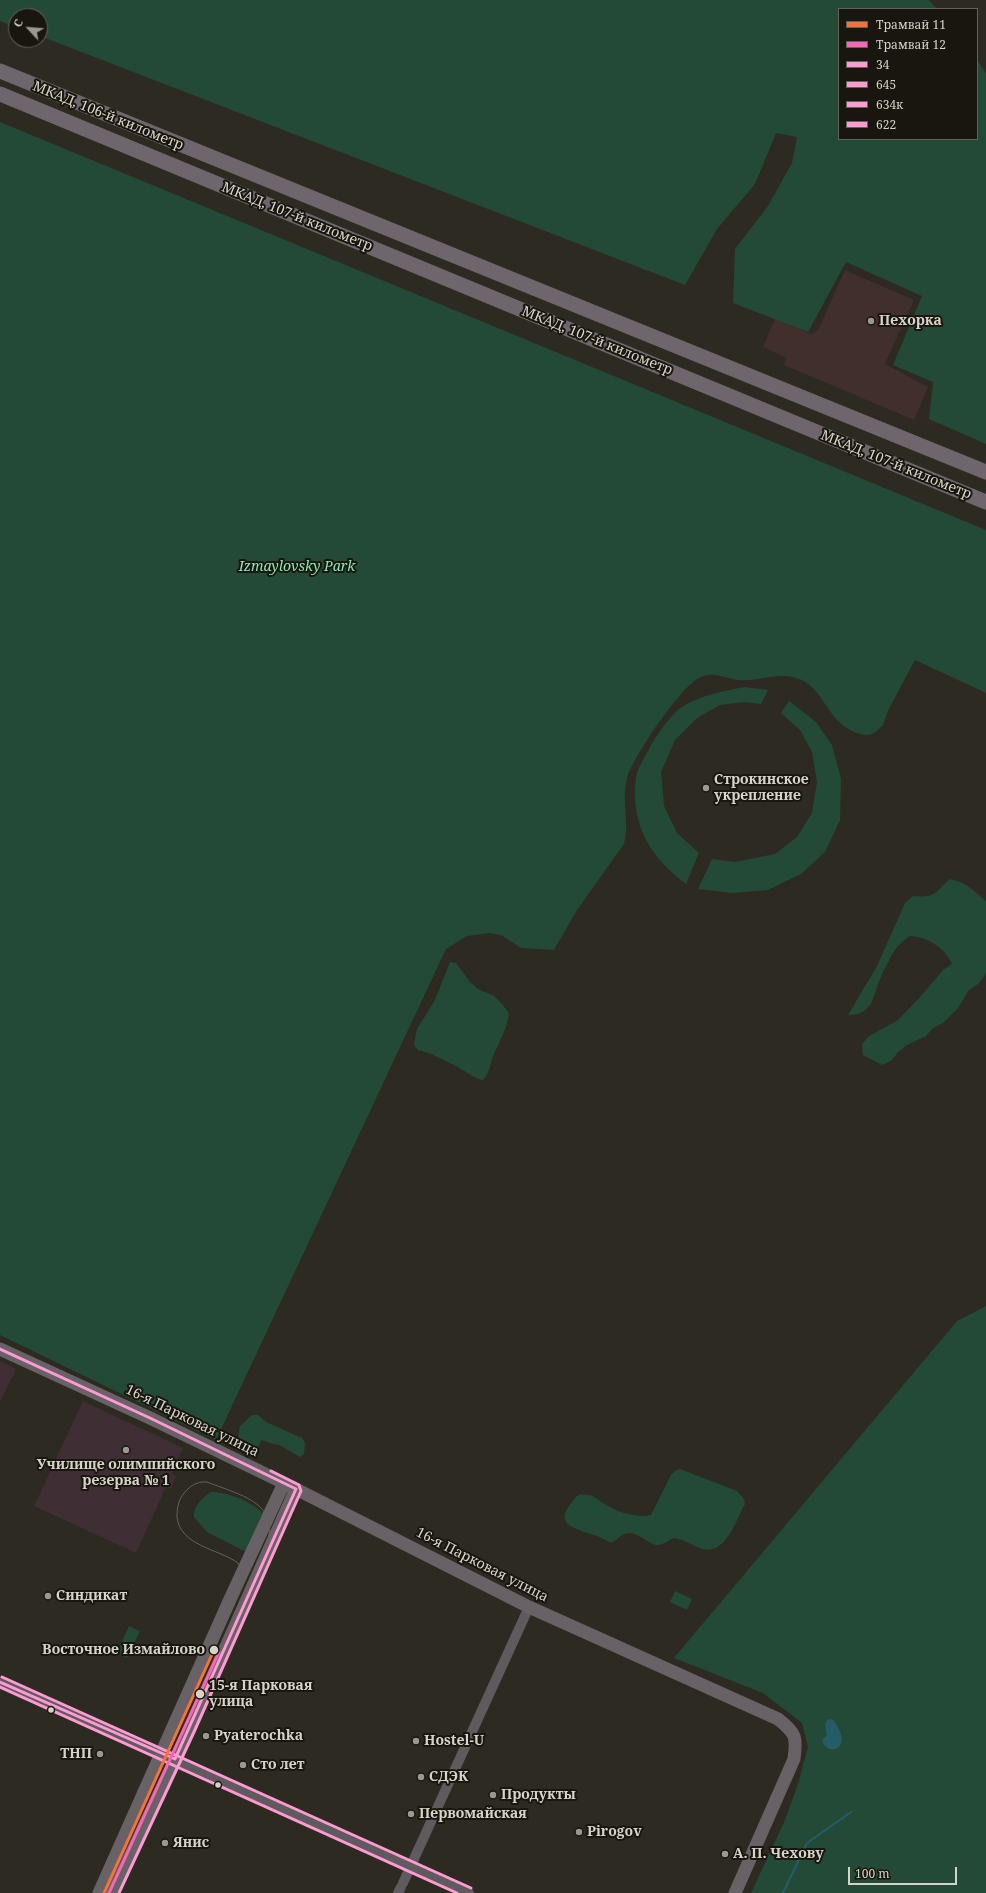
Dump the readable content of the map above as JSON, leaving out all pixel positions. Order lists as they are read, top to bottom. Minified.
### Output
{"streets":{"highway":["МКАД, 106-й километр","МКАД, 107-й километр"],"main road":["16-я Парковая улица"]},"crossings":[["МКАД, 106-й километр","МКАД, 107-й километр"]],"parks":["Izmaylovsky Park"],"places":["Пехорка","Строкинское укрепление","Училище олимпийского резерва № 1","Синдикат","Восточное Измайлово","15-я Парковая улица","Pyaterochka","Hostel-U","ТНП","Сто лет","СДЭК","Продукты","Первомайская","Pirogov","Янис","А. П. Чехову"],"lines":["transit line 34","transit line 622","tram line 11","tram line 12","transit line 634к","transit line 645"],"legend":["Трамвай 11","Трамвай 12","34","645","634к","622"],"scale_bar":"100 m","north":"top left"}
